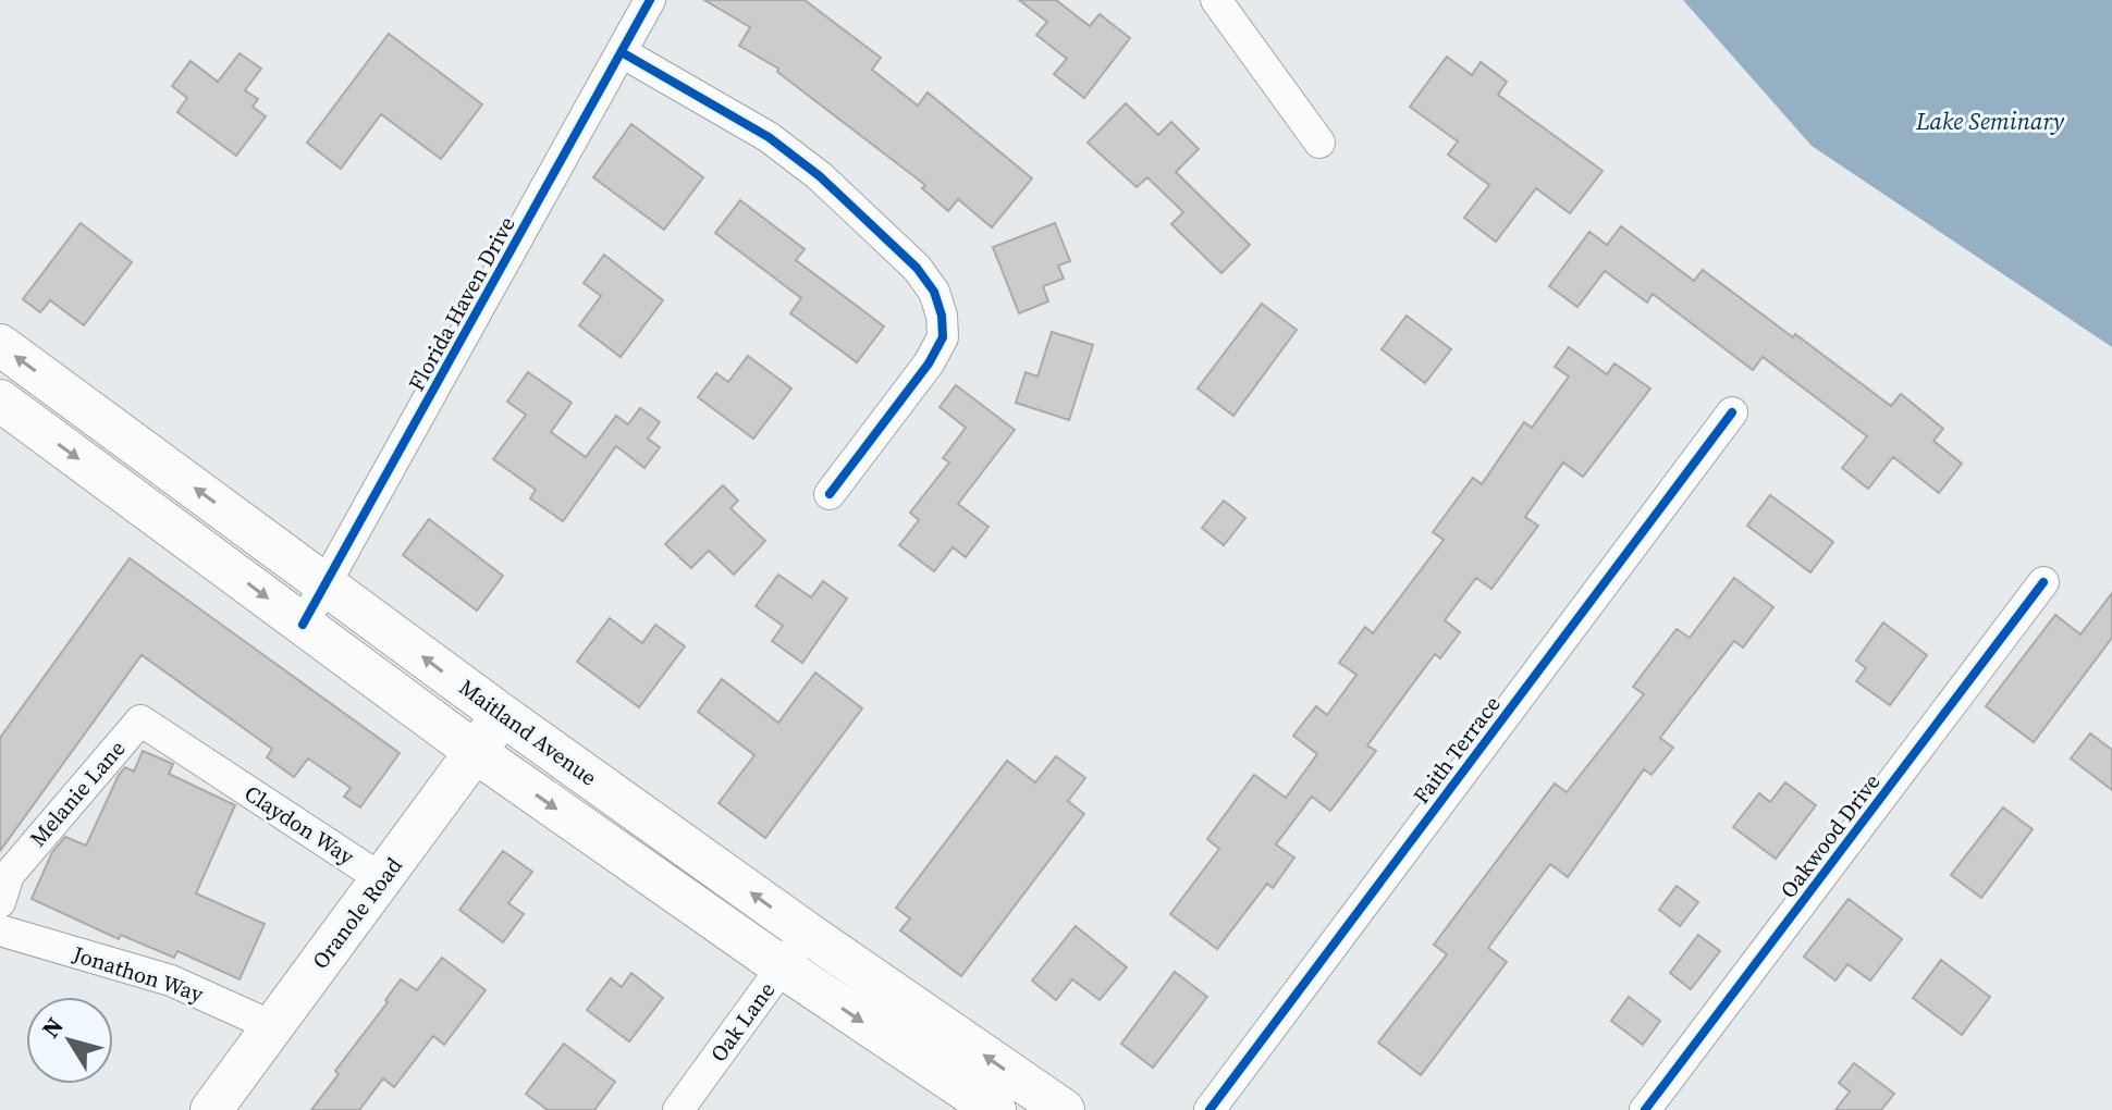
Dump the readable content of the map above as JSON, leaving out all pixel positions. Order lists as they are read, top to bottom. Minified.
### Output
{"streets":{"main road":["Maitland Avenue","Oranole Road"],"street":["Florida Haven Drive","Faith Terrace","Melanie Lane","Claydon Way","Oakwood Drive","Jonathon Way","Oak Lane"]},"crossings":[["Florida Haven Drive","Maitland Avenue"],["Maitland Avenue","Oranole Road"],["Maitland Avenue","Oak Lane"],["Melanie Lane","Claydon Way"],["Claydon Way","Oranole Road"],["Oranole Road","Jonathon Way"]],"water":["Lake Seminary"],"north":"top left"}
